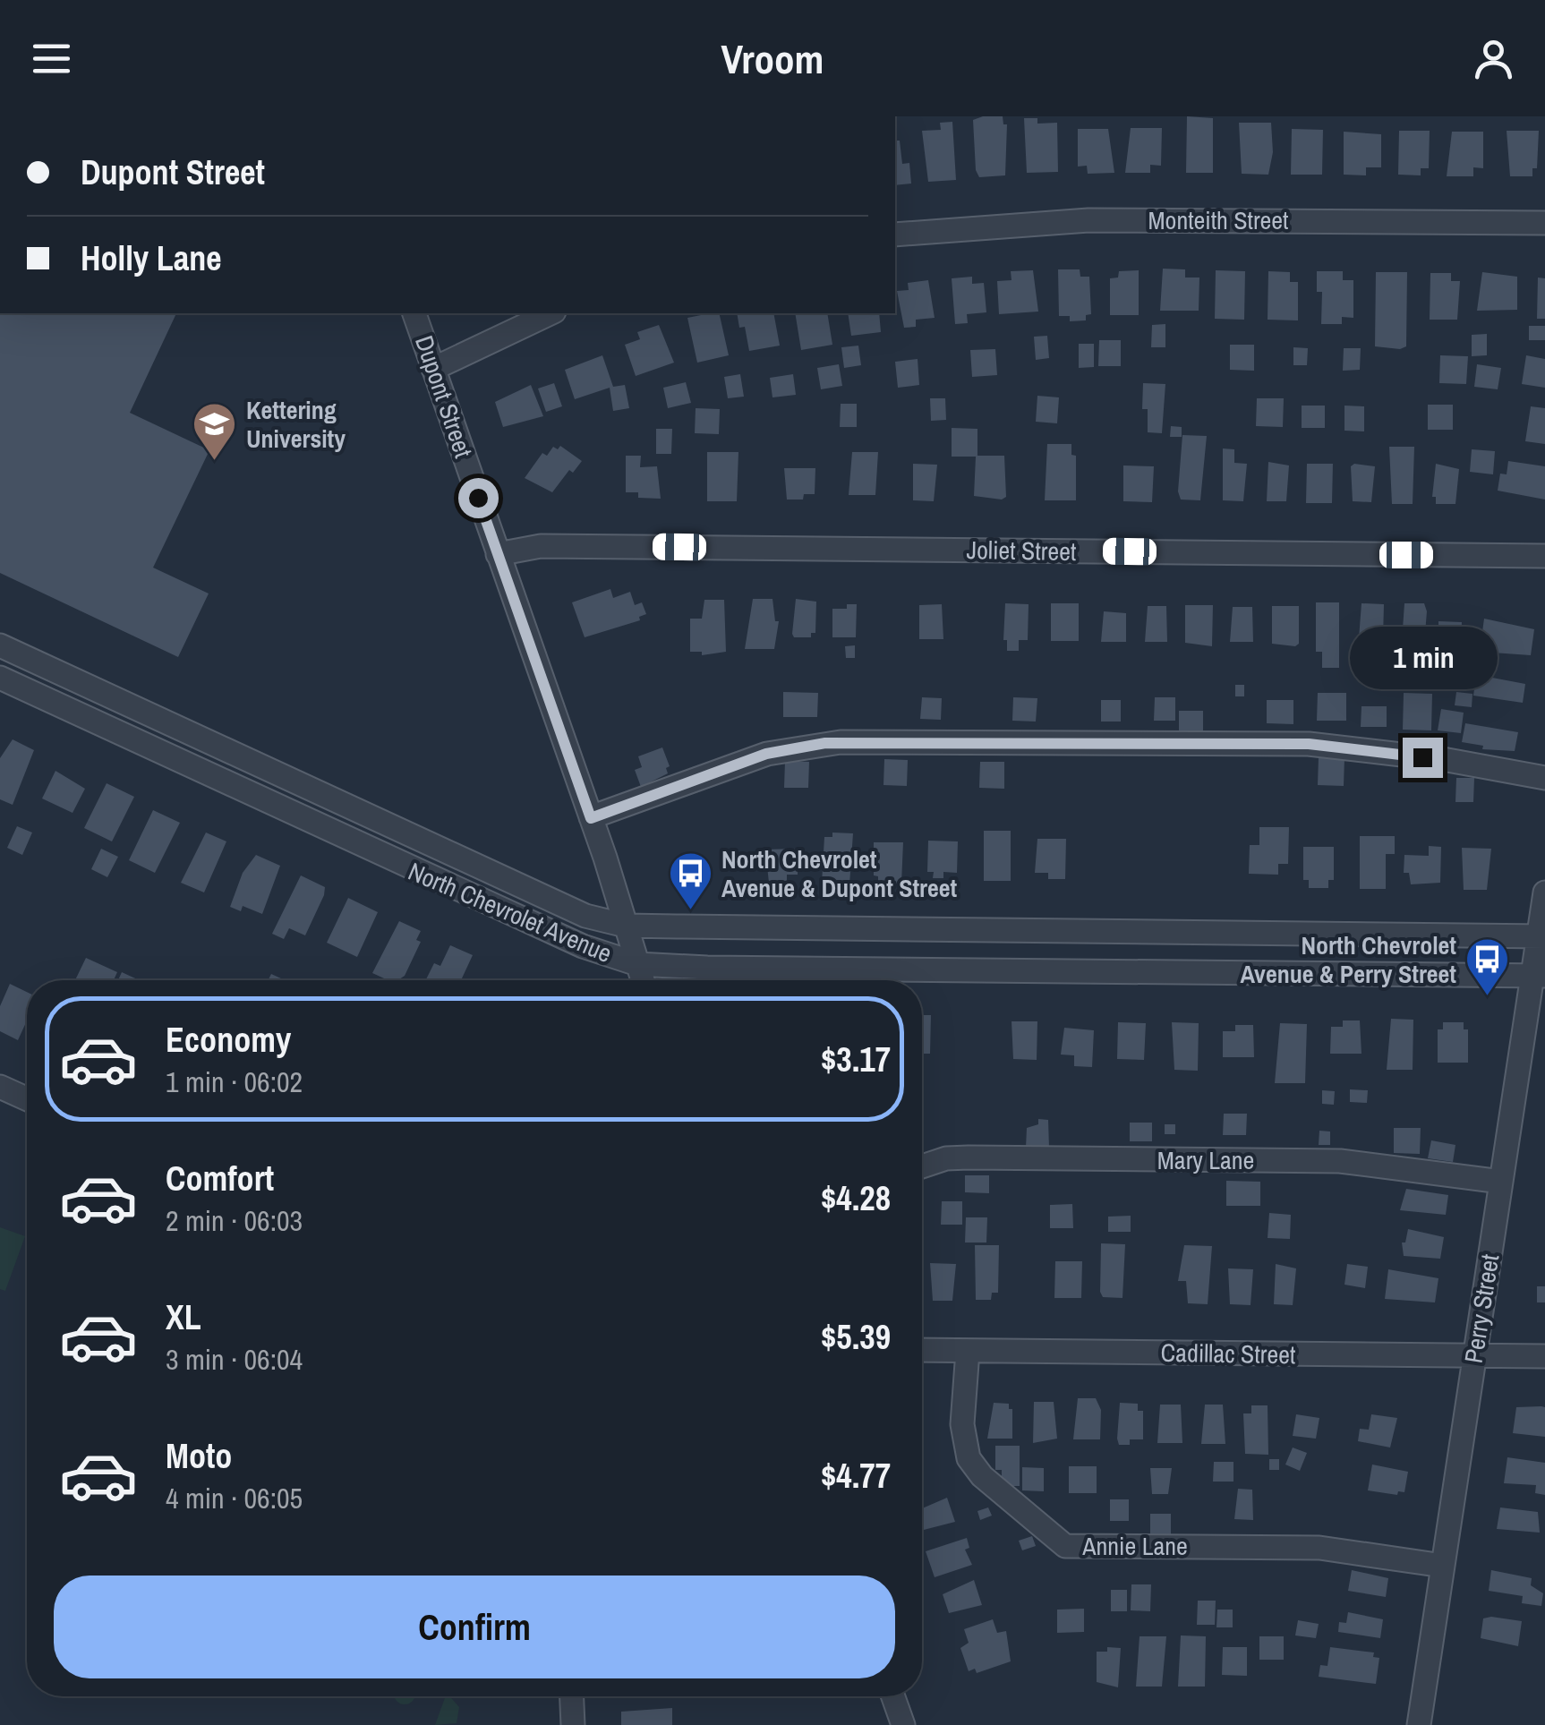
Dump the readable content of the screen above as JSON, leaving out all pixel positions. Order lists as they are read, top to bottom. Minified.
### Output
{"streets":{"street":["Monteith Street","Dupont Street","Joliet Street","North Chevrolet Avenue","Mary Lane","Perry Street","Cadillac Street","Annie Lane"]},"crossings":[["Dupont Street","Joliet Street"],["Dupont Street","North Chevrolet Avenue"],["North Chevrolet Avenue","Perry Street"],["Mary Lane","Perry Street"],["Perry Street","Cadillac Street"],["Perry Street","Annie Lane"],["Cadillac Street","Annie Lane"]],"places":{"school or university":["Kettering University"],"bus stop":["North Chevrolet Avenue & Dupont Street","North Chevrolet Avenue & Perry Street"]},"page":{"header":"Vroom","banner":["Dupont Street","Holly Lane"],"bubble":"1 min","list":[{"name":"Economy","note":"1 min · 06:02","value":"$3.17"},{"name":"Comfort","note":"2 min · 06:03","value":"$4.28"},{"name":"XL","note":"3 min · 06:04","value":"$5.39"},{"name":"Moto","note":"4 min · 06:05","value":"$4.77"}],"buttons":"Confirm"}}
